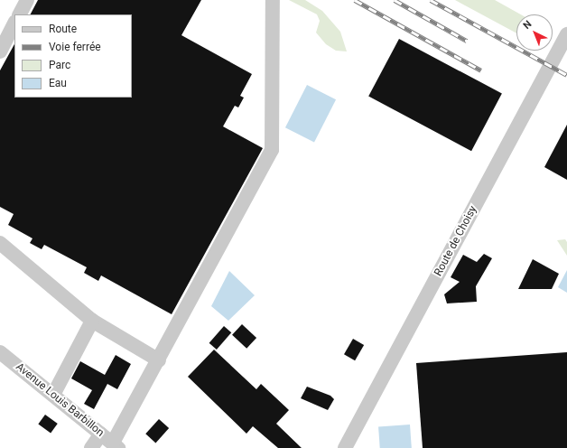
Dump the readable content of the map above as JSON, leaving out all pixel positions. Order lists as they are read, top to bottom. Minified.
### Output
{"streets":{"street":["Route de Choisy","Avenue Louis Barbillon"]},"legend":["Route","Voie ferrée","Parc","Eau"],"north":"top left"}
